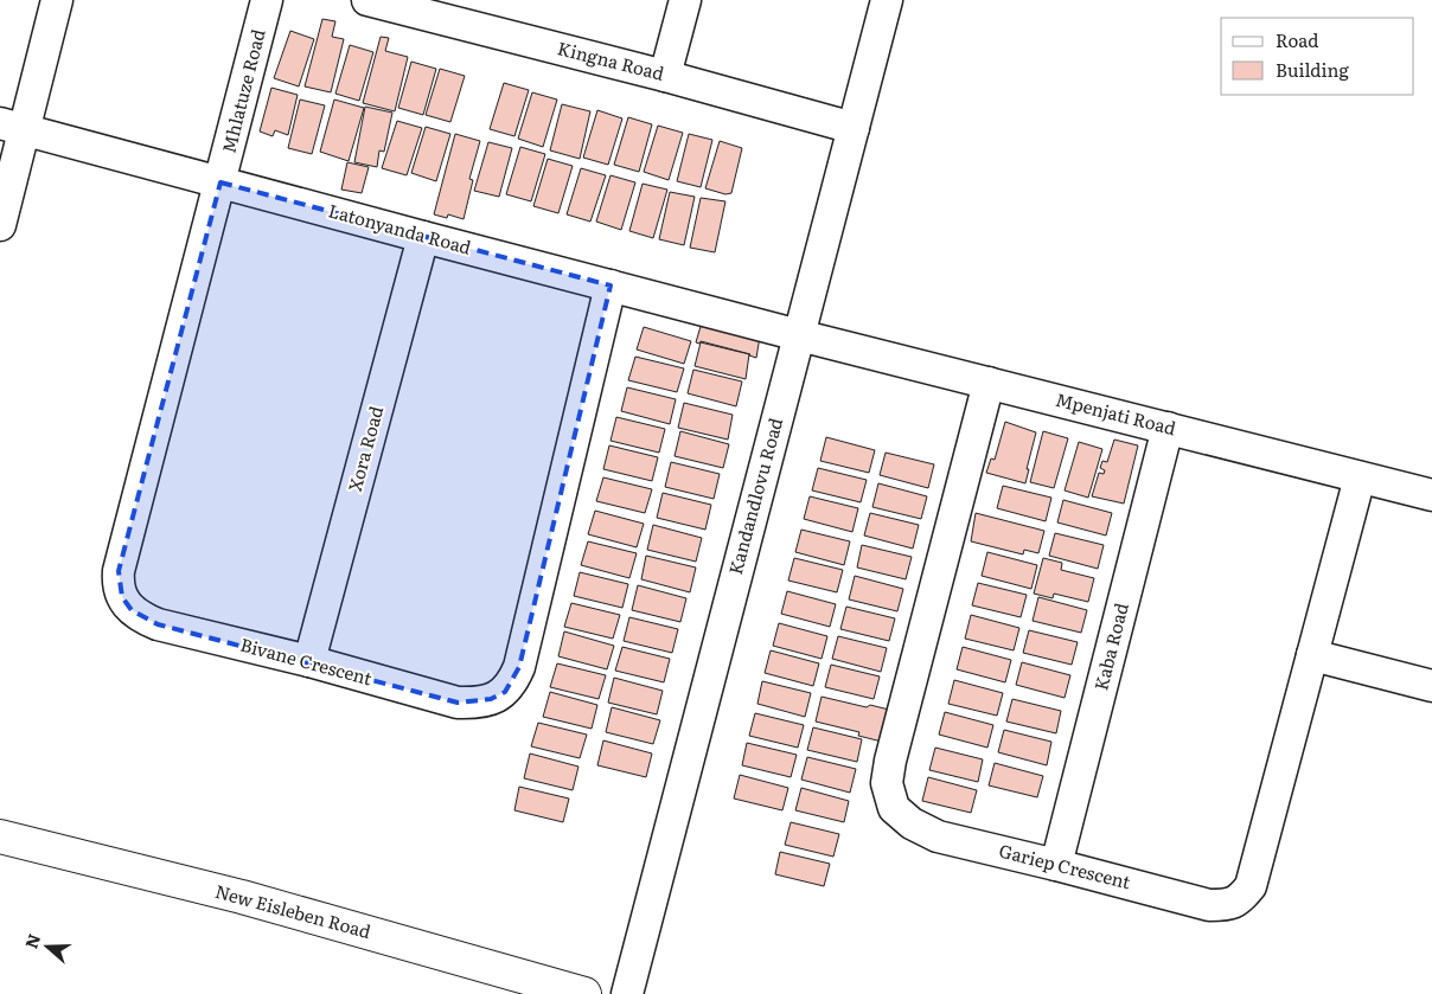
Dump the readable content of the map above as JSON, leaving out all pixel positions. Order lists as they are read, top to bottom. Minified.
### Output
{"streets":{"main road":["New Eisleben Road"],"street":["Kingna Road","Mhlatuze Road","Latonyanda Road","Mpenjati Road","Xora Road","Kandandlovu Road","Kaba Road","Bivane Crescent","Gariep Crescent"]},"crossings":[["Kingna Road","Kandandlovu Road"],["Mhlatuze Road","Latonyanda Road"],["Mhlatuze Road","Bivane Crescent"],["Latonyanda Road","Mpenjati Road"],["Latonyanda Road","Xora Road"],["Latonyanda Road","Kandandlovu Road"],["Latonyanda Road","Bivane Crescent"],["Mpenjati Road","Kandandlovu Road"],["Mpenjati Road","Kaba Road"],["Mpenjati Road","Gariep Crescent"],["Xora Road","Bivane Crescent"],["Kaba Road","Gariep Crescent"]],"legend":["Road","Building"],"north":"left"}
